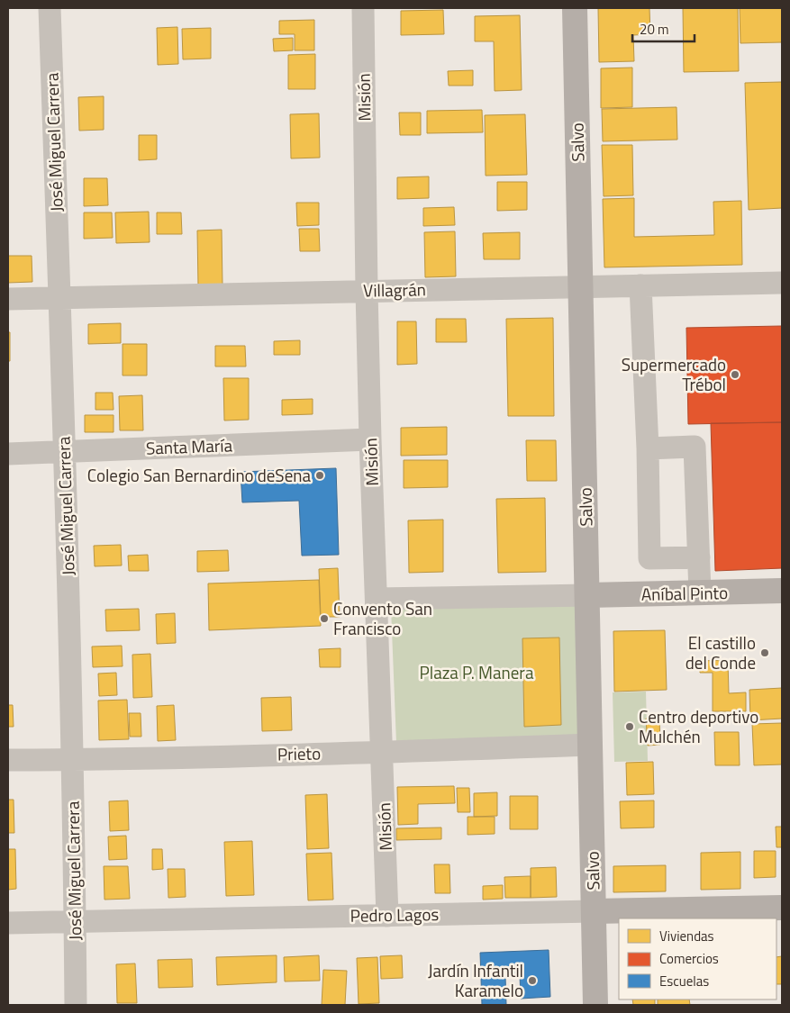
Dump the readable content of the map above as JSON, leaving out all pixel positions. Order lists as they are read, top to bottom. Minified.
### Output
{"streets":{"main road":["Salvo","Aníbal Pinto","Pedro Lagos"],"street":["Misión","José Miguel Carrera","Villagrán","Santa María","Prieto"]},"crossings":[["Misión","Villagrán"],["Misión","Santa María"],["Misión","Prieto"],["Misión","Pedro Lagos"],["José Miguel Carrera","Villagrán"],["José Miguel Carrera","Santa María"],["José Miguel Carrera","Prieto"],["José Miguel Carrera","Pedro Lagos"],["Salvo","Villagrán"],["Salvo","Aníbal Pinto"],["Salvo","Prieto"],["Salvo","Pedro Lagos"]],"parks":["Plaza P. Manera"],"places":["Supermercado Trébol","Colegio San Bernardino deSena","Convento San Francisco","El castillo del Conde","Centro deportivo Mulchén","Jardín Infantil Karamelo"],"legend":["Viviendas","Comercios","Escuelas"],"scale_bar":"20 m"}
